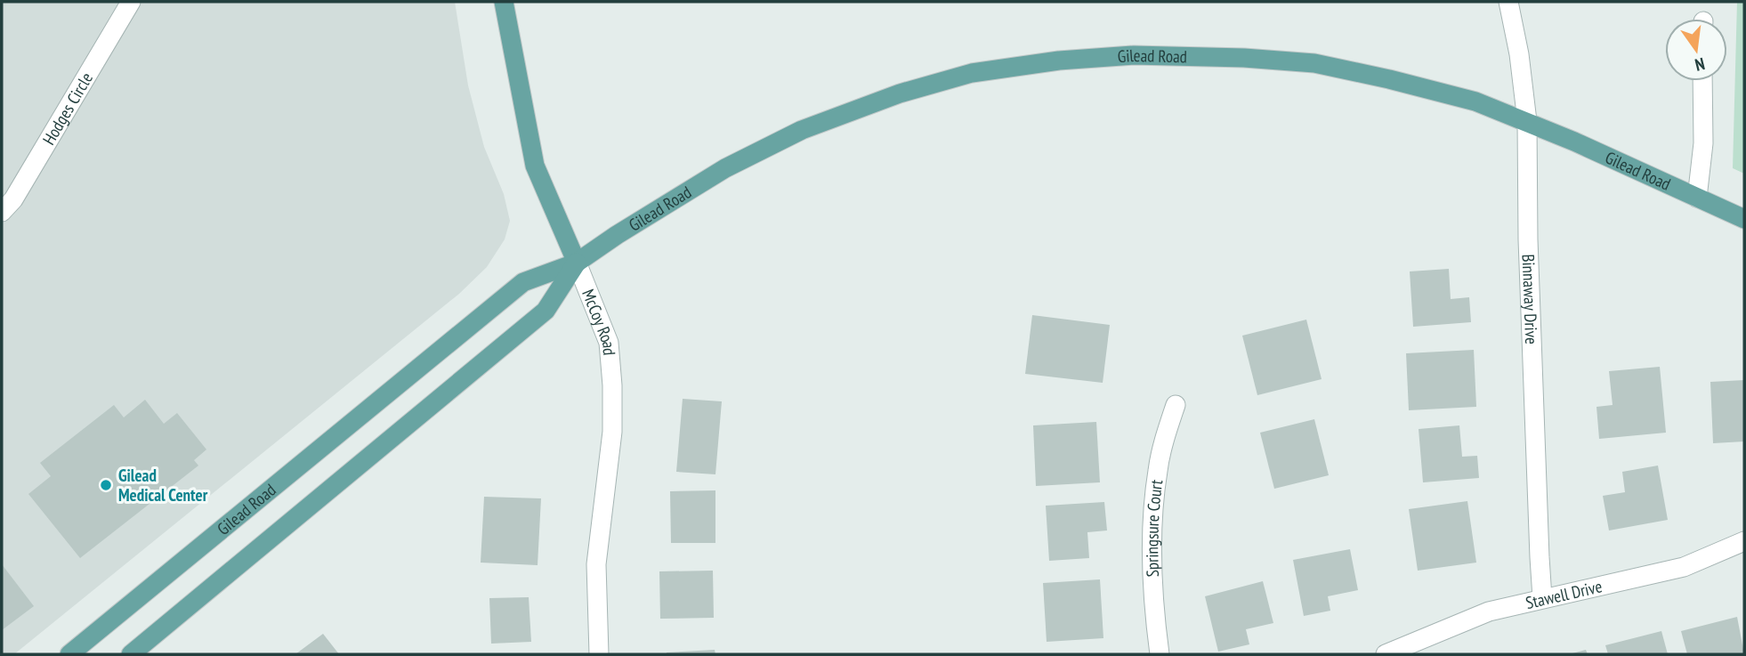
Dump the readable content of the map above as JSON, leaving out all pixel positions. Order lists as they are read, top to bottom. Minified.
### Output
{"streets":{"main road":["Gilead Road","McCoy Road"],"street":["Hodges Circle","Binnaway Drive","Springsure Court","Stawell Drive"]},"crossings":[["Gilead Road","Binnaway Drive"],["Gilead Road","McCoy Road"],["Binnaway Drive","Stawell Drive"]],"places":["Gilead Medical Center"],"north":"bottom"}
